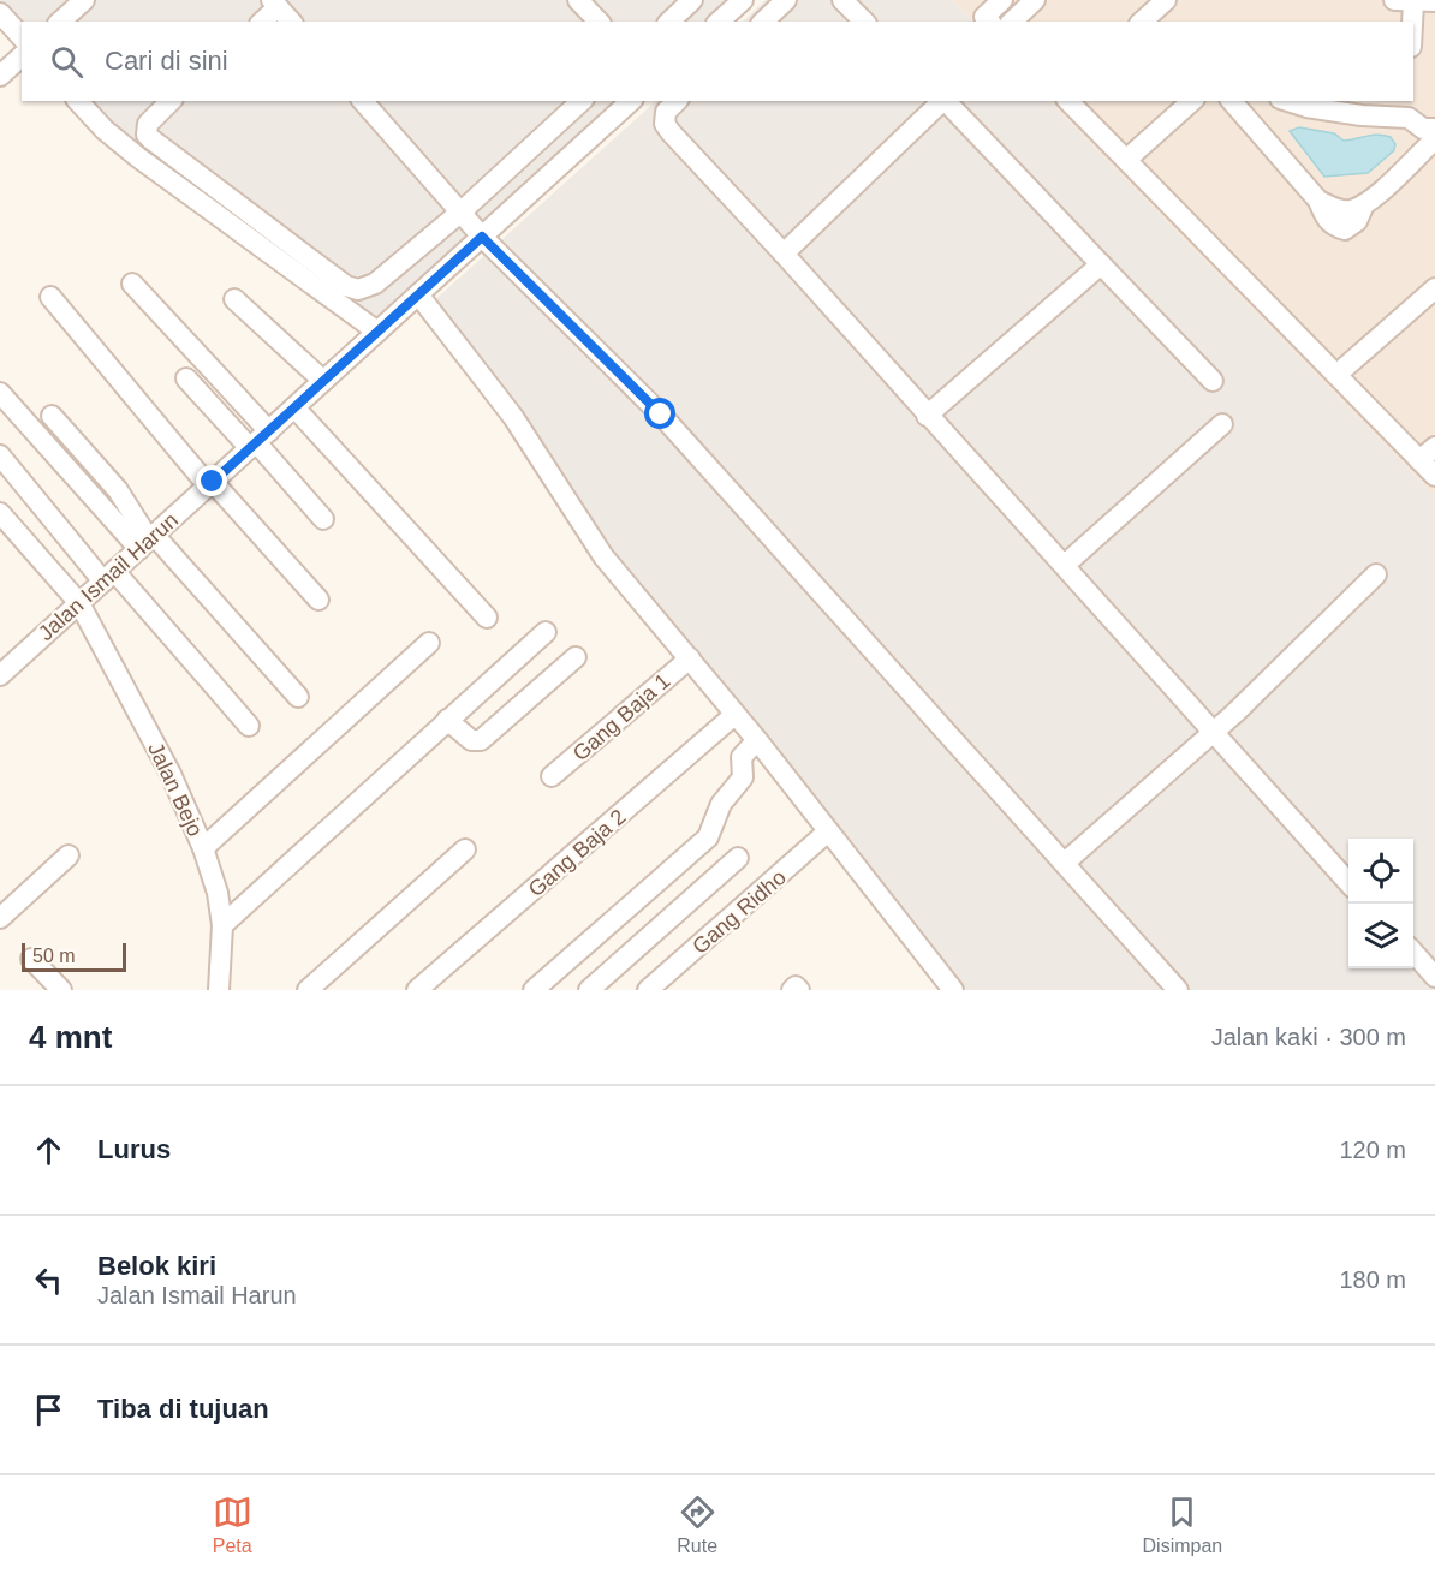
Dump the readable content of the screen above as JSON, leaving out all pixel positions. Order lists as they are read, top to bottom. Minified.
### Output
{"streets":{"street":["Jalan Ismail Harun","Gang Baja 1","Jalan Bejo","Gang Baja 2","Gang Ridho"]},"crossings":[["Jalan Ismail Harun","Jalan Bejo"]],"scale_bar":"50 m","page":{"search":"Cari di sini","scale":"50 m","heading":["4 mnt","Jalan kaki · 300 m"],"list":[["Lurus","120 m"],["Belok kiri","Jalan Ismail Harun","180 m"],"Tiba di tujuan"],"nav":["Peta","Rute","Disimpan"]}}
